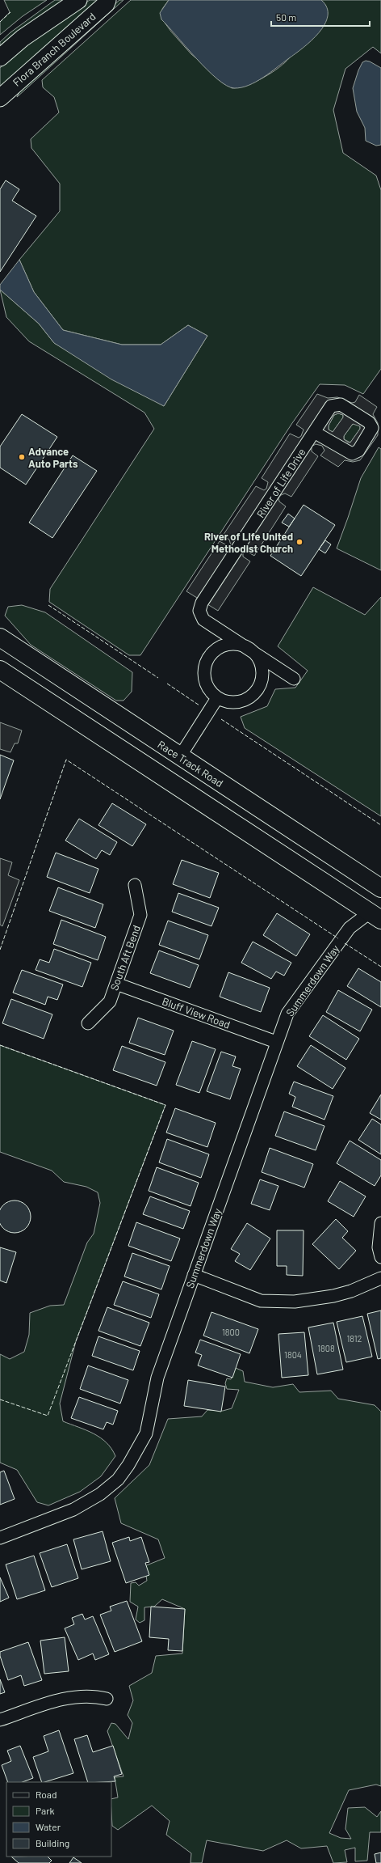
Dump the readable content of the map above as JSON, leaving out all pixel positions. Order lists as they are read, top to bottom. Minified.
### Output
{"streets":{"main road":["Race Track Road"],"street":["Flora Branch Boulevard","River of Life Drive","South Aft Bend","Summerdown Way","Bluff View Road"]},"crossings":[["South Aft Bend","Bluff View Road"],["Summerdown Way","Bluff View Road"]],"places":["Advance Auto Parts","River of Life United Methodist Church"],"house_numbers":["1800","1812","1808","1804"],"legend":["Road","Park","Water","Building"],"scale_bar":"50 m"}
